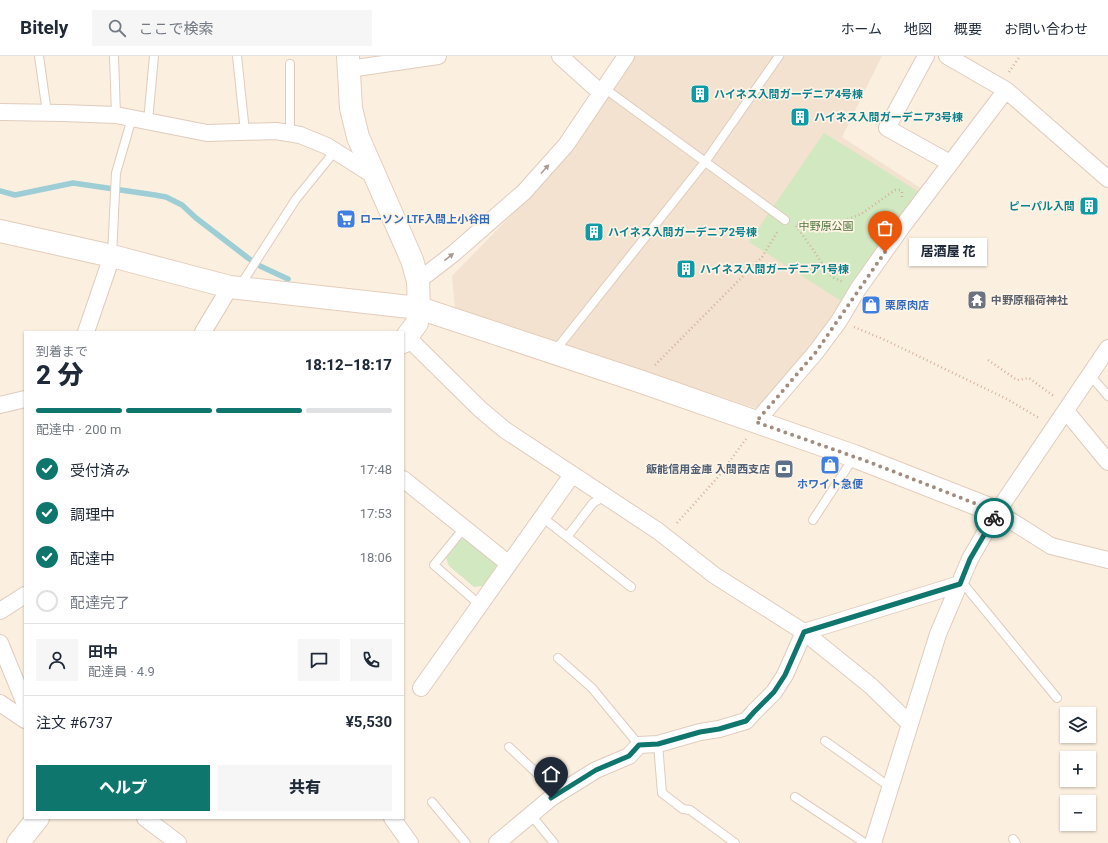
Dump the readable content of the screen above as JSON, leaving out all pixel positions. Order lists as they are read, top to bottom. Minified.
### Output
{"parks":["中野原公園"],"places":{"building":["ハイネス入間ガーデニア4号棟","ハイネス入間ガーデニア3号棟","ピーパル入間","ハイネス入間ガーデニア2号棟","ハイネス入間ガーデニア1号棟"],"supermarket":["ローソン LTF入間上小谷田"],"other":["居酒屋 花"],"temple":["中野原稲荷神社"],"shop":["栗原肉店","ホワイト急便"],"bank":["飯能信用金庫 入間西支店"]},"page":{"header":"Bitely","search":"ここで検索","nav":["ホーム","地図","概要","お問い合わせ"],"bubble":"居酒屋 花","heading":["2 分","到着まで","18:12–18:17"],"panel":["田中","配達員 · 4.9","注文 #6737","¥5,530"],"bar":"配達中 · 200 m","list":[["受付済み","17:48"],["調理中","17:53"],["配達中","18:06"],"配達完了"],"map_buttons":["+","−"],"buttons":["ヘルプ","共有"]}}
